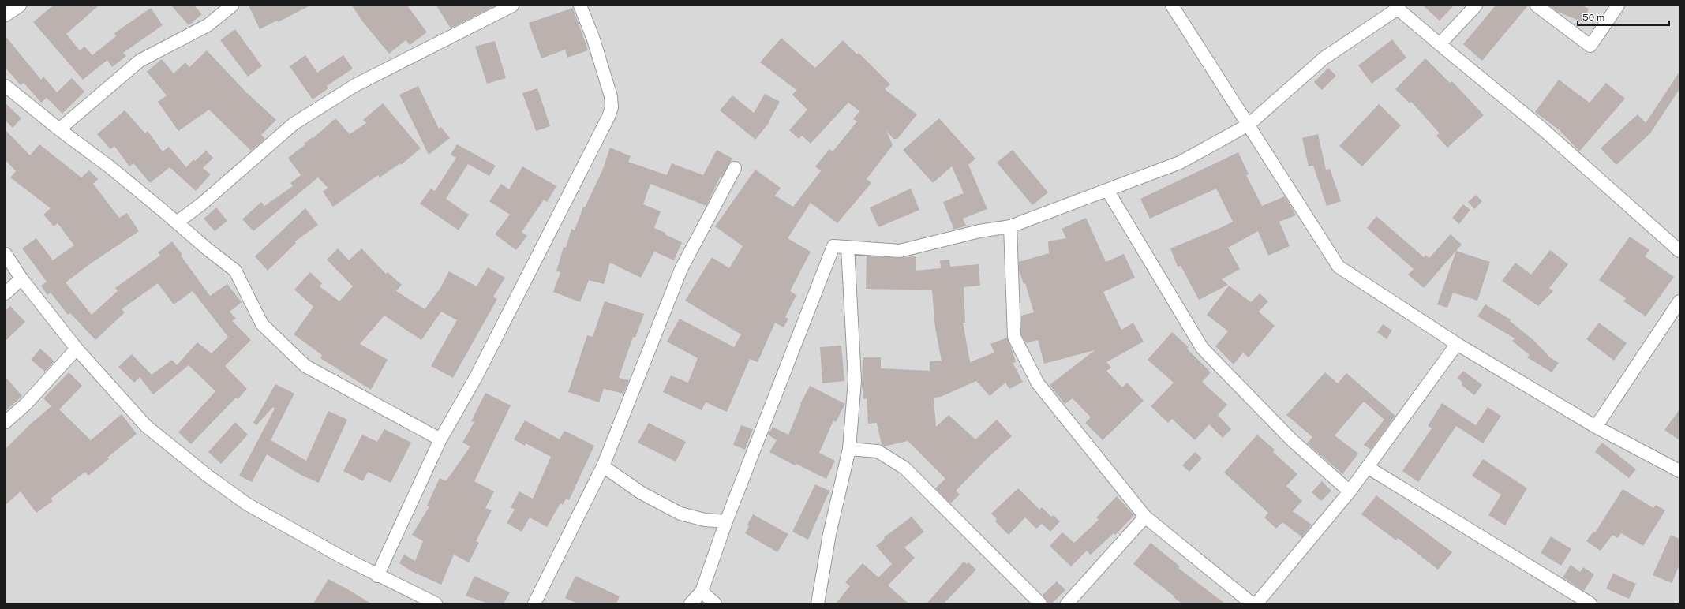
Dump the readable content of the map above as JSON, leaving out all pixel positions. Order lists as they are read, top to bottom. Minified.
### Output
{"scale_bar":"50 m"}
